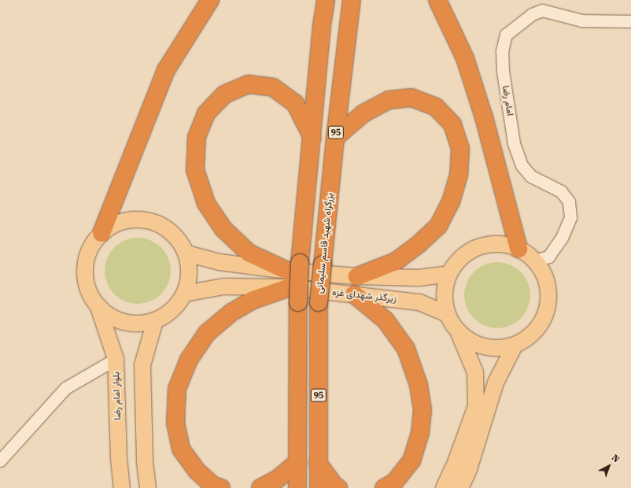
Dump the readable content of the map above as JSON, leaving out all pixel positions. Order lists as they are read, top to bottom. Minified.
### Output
{"streets":{"highway":["95","بزرگراه شهید قاسم سلیمانی"],"main road":["زیرگذر شهدای غزه","بلوار امام رضا"],"street":["امام رضا"]},"crossings":[["امام رضا","زیرگذر شهدای غزه"],["95","زیرگذر شهدای غزه"],["زیرگذر شهدای غزه","بلوار امام رضا"]],"north":"top right"}
